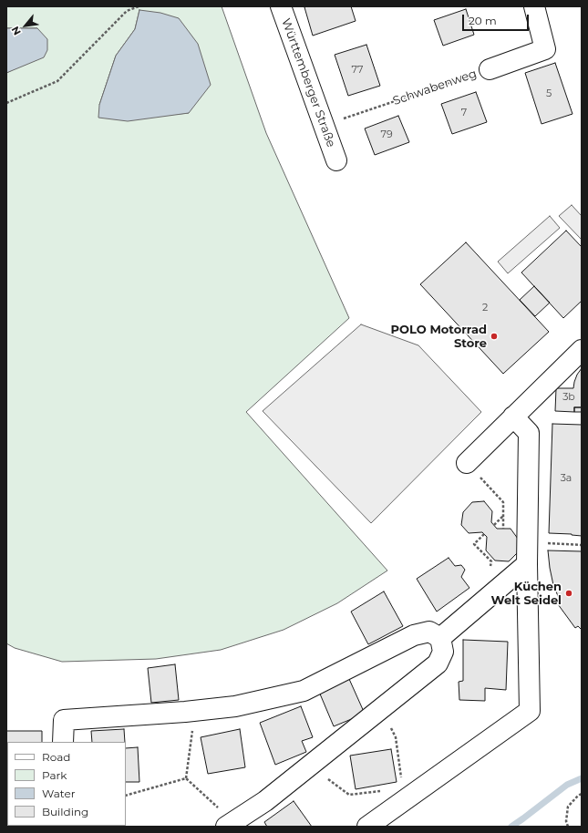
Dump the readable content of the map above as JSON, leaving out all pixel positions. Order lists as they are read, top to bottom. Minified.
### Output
{"streets":{"street":["Württemberger Straße","Schwabenweg"]},"crossings":[["Württemberger Straße","Schwabenweg"]],"places":["POLO Motorrad Store","Küchen Welt Seidel"],"house_numbers":["77","5","7","79","2","3b","3a"],"legend":["Road","Park","Water","Building"],"scale_bar":"20 m","north":"bottom left"}
